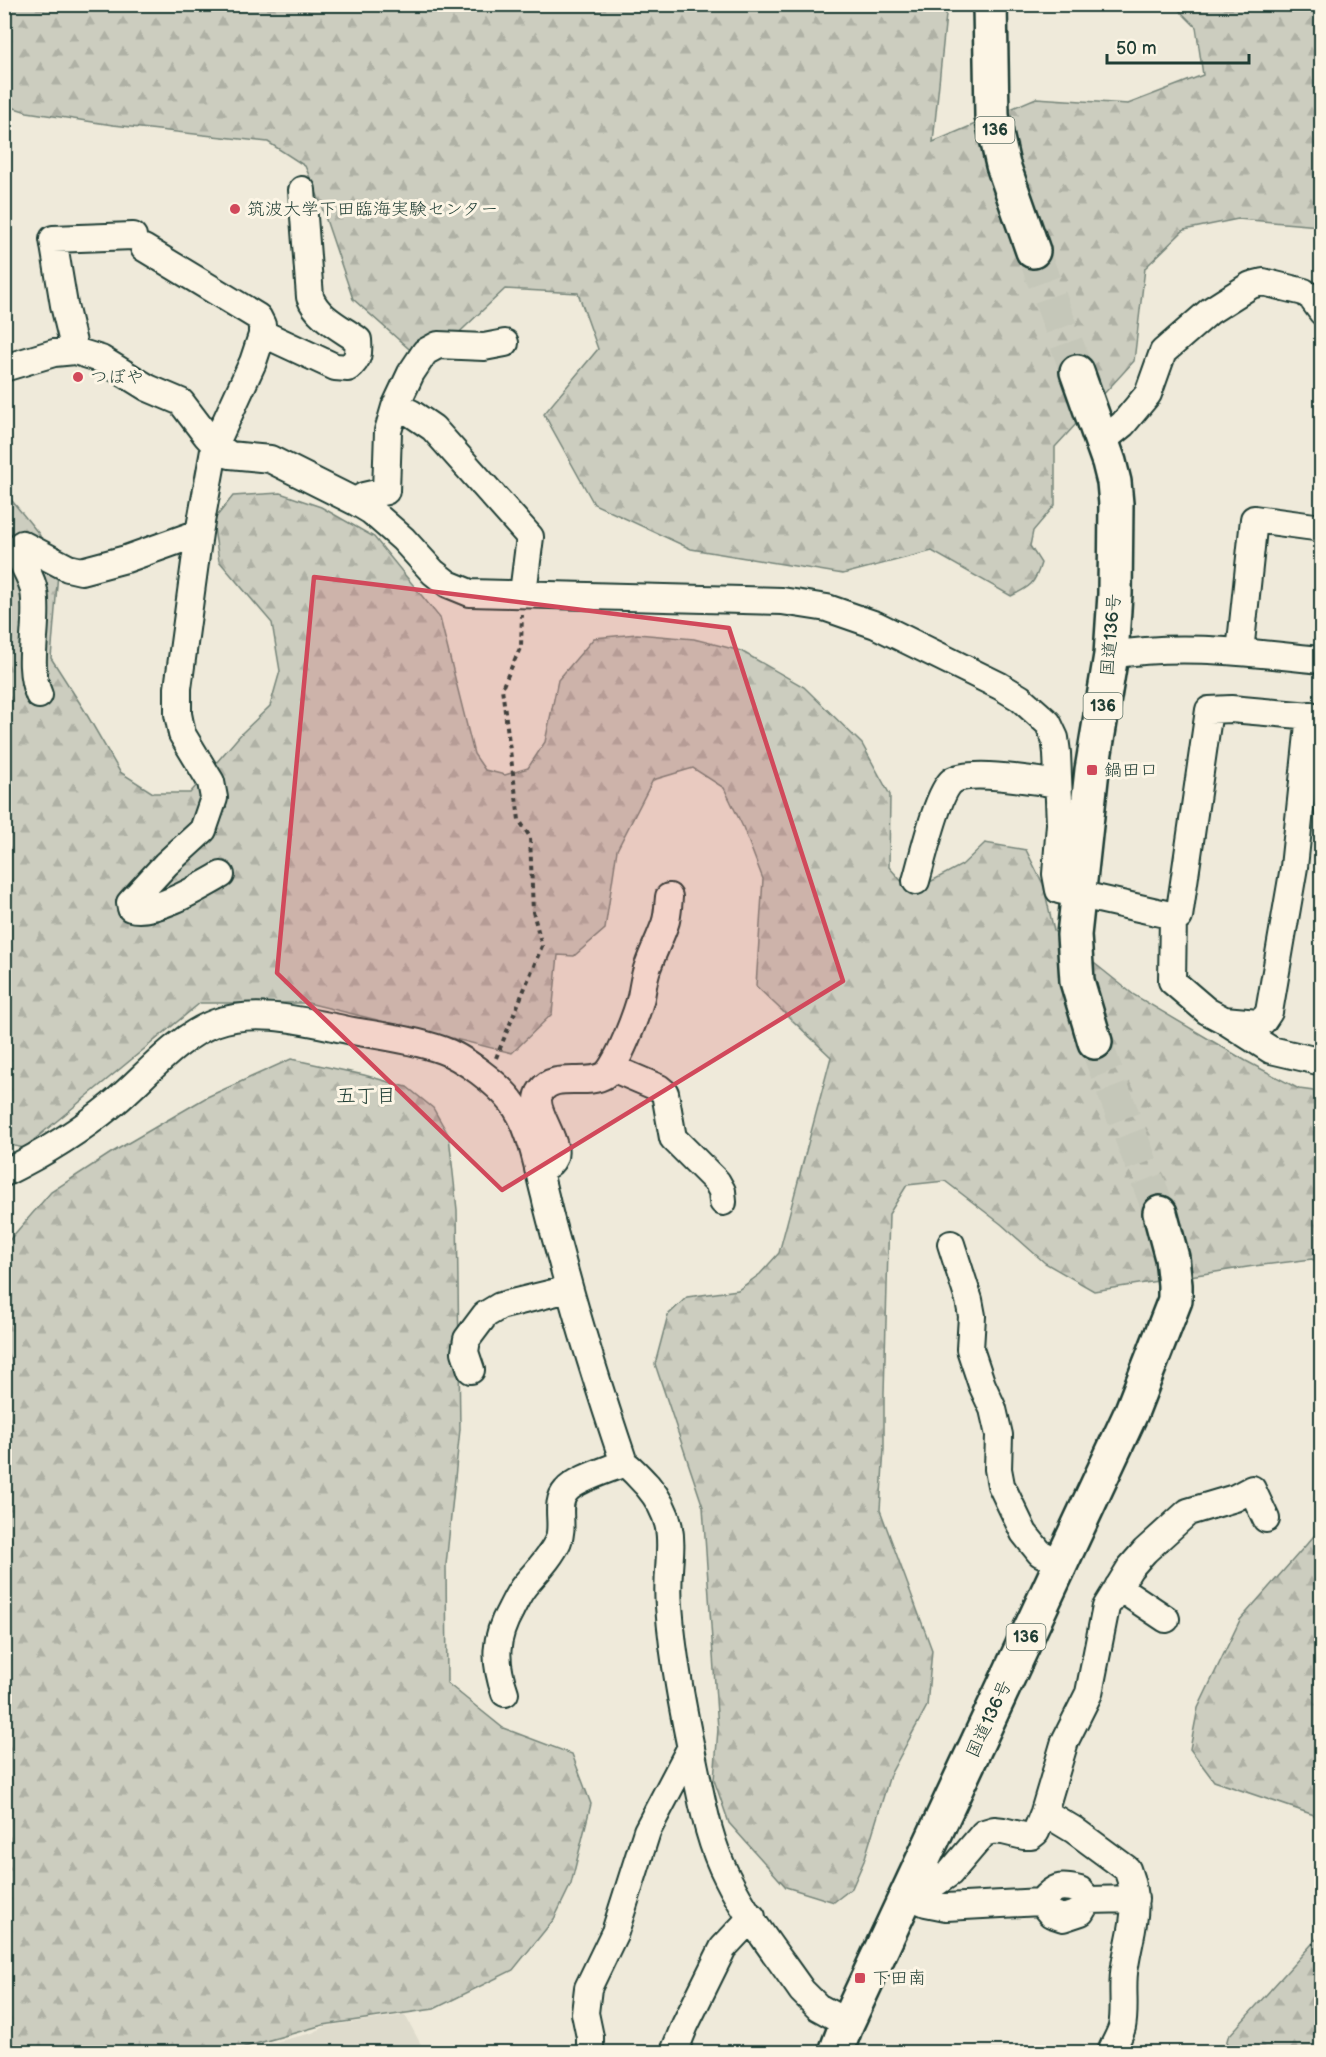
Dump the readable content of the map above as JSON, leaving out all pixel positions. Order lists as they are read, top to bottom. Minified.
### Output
{"streets":{"highway":["136","国道136号"]},"districts":["五丁目"],"places":{"other":["筑波大学下田臨海実験センター","つぼや"],"transit":["鍋田口","下田南"]},"scale_bar":"50 m"}
